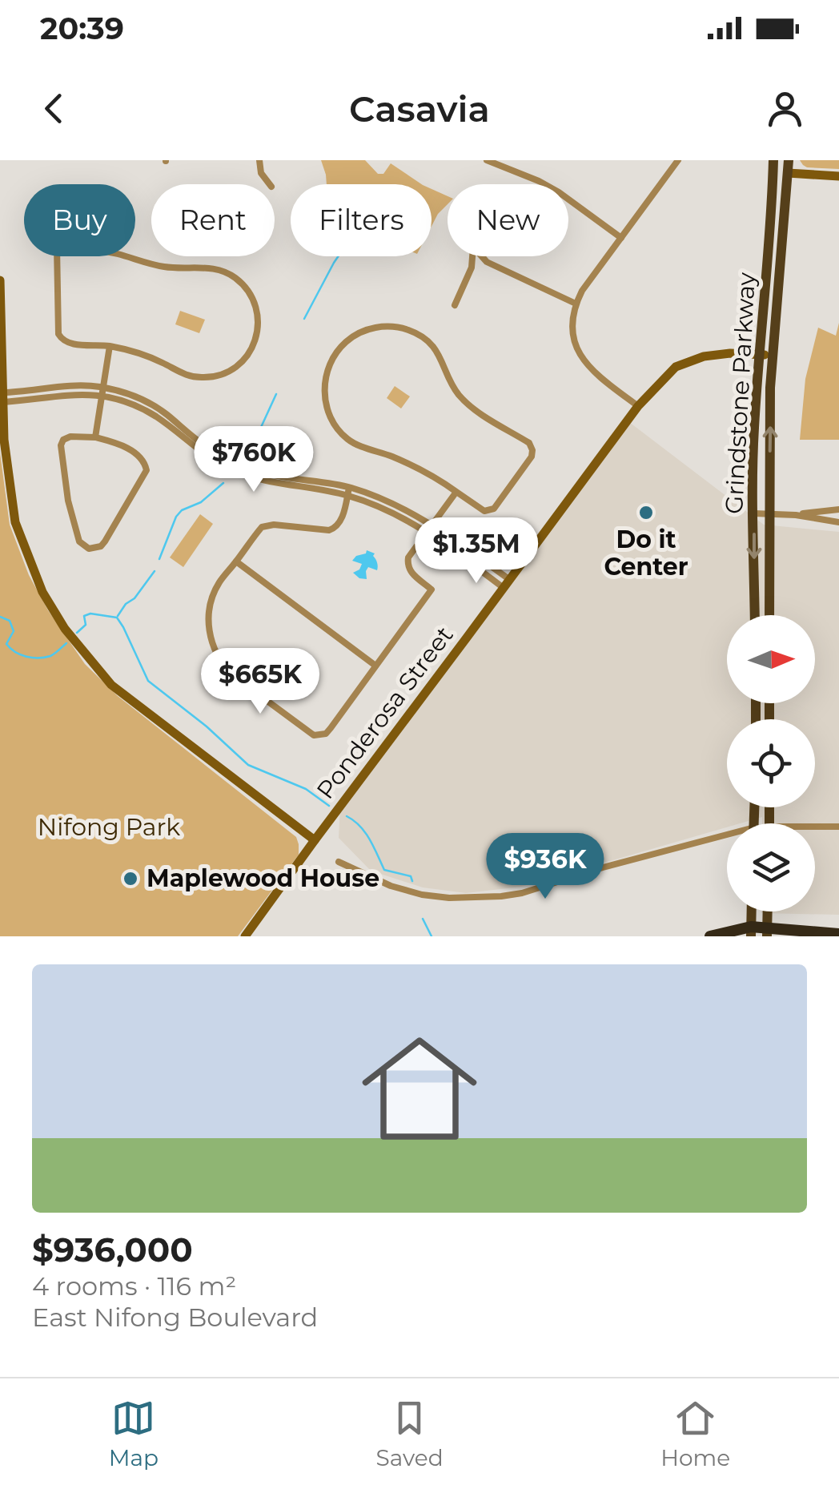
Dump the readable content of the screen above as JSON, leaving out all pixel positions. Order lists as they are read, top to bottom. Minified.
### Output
{"streets":{"main road":["Grindstone Parkway"],"street":["Ponderosa Street"]},"crossings":[["Grindstone Parkway","Ponderosa Street"]],"parks":["Nifong Park"],"places":["Do it Center","Maplewood House"],"north":"right","page":{"status":"20:39","header":"Casavia","chip":["Buy","Rent","Filters","New"],"price":["$760K","$1.35M","$665K","$936K"],"list":[{"name":"$936,000","note":"4 rooms · 116 m² · East Nifong Boulevard"}],"tabs":["Map","Saved","Home"]}}
